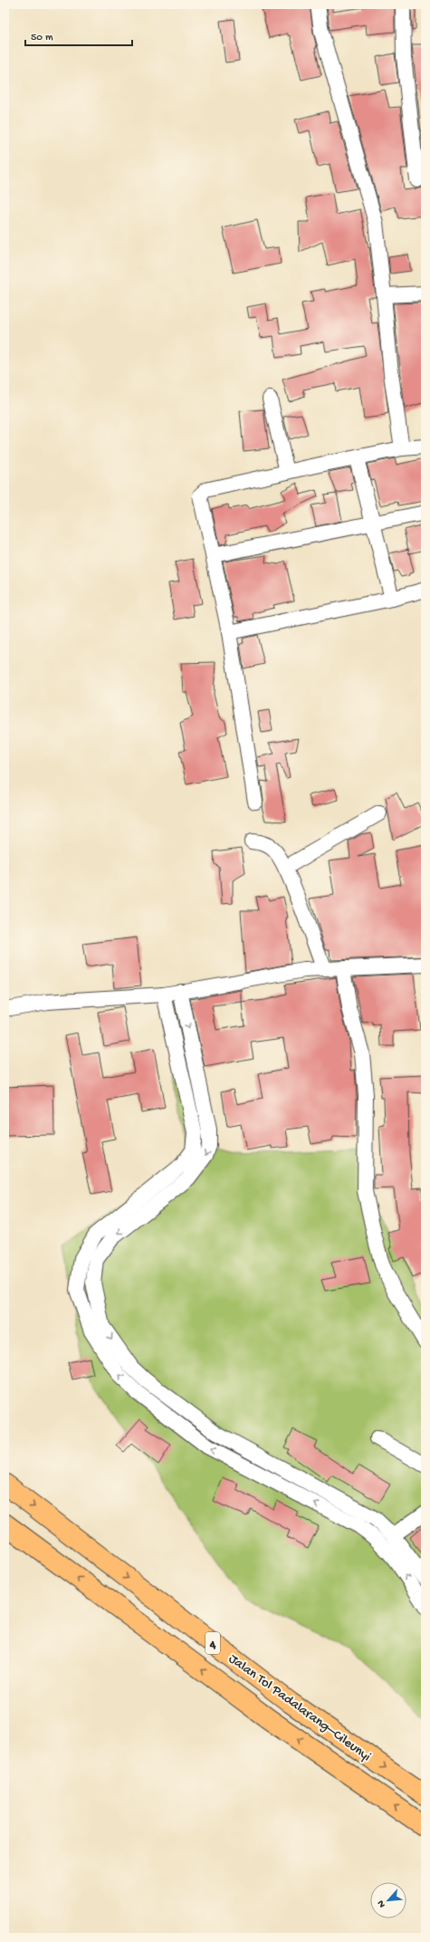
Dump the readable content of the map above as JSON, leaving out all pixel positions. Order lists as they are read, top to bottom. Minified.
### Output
{"streets":{"highway":["4","Jalan Tol Padalarang–Cileunyi"]},"scale_bar":"50 m","north":"bottom left"}
